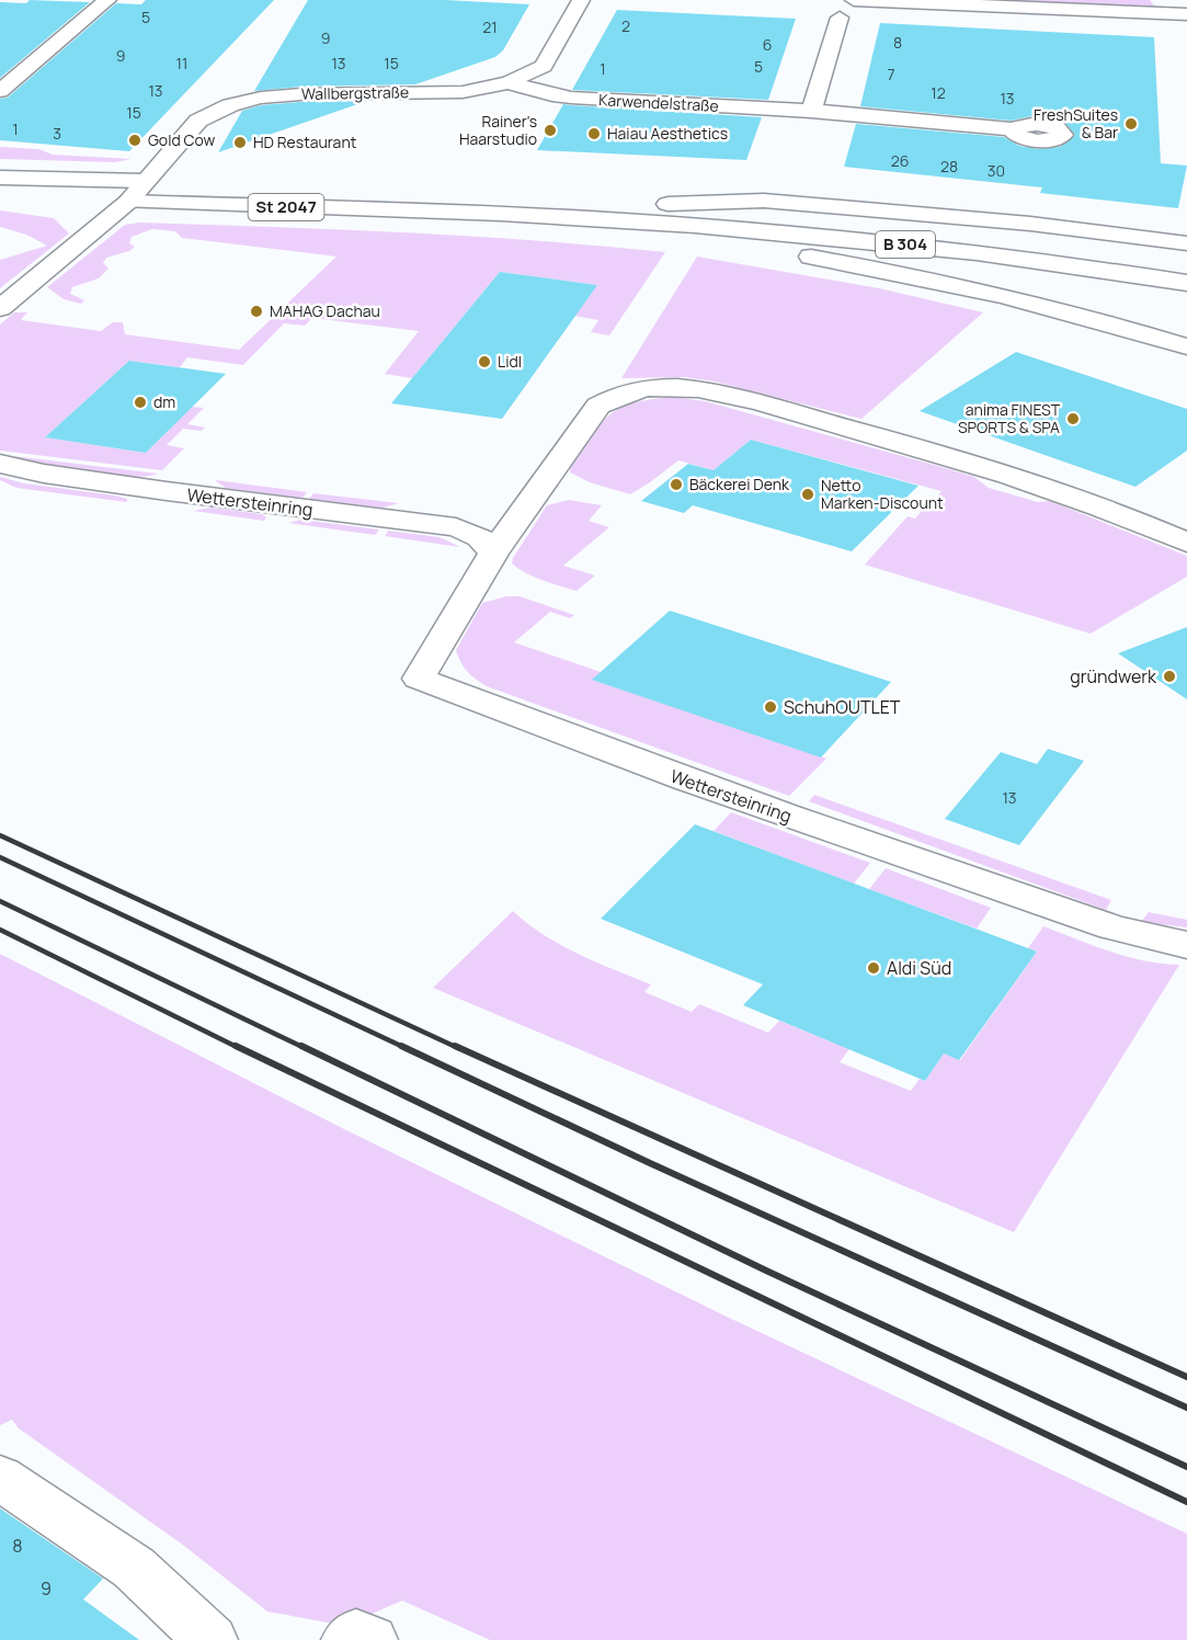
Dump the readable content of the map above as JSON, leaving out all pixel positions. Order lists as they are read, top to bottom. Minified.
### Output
{"streets":{"main road":["Wallbergstraße","Karwendelstraße","St 2047","B 304","Wettersteinring"]},"crossings":[["Wallbergstraße","Karwendelstraße"],["Wallbergstraße","St 2047"],["St 2047","B 304"]],"places":["FreshSuites & Bar","Rainer's Haarstudio","Haiau Aesthetics","Gold Cow","HD Restaurant","MAHAG Dachau","Lidl","dm","anima FINEST SPORTS & SPA","Bäckerei Denk","Netto Marken-Discount","gründwerk","SchuhOUTLET","Aldi Süd"],"house_numbers":["5","2","21","9","8","6","9","11","13","15","5","1","7","13","12","13","15","1","3","26","28","30","13","8","9"]}
